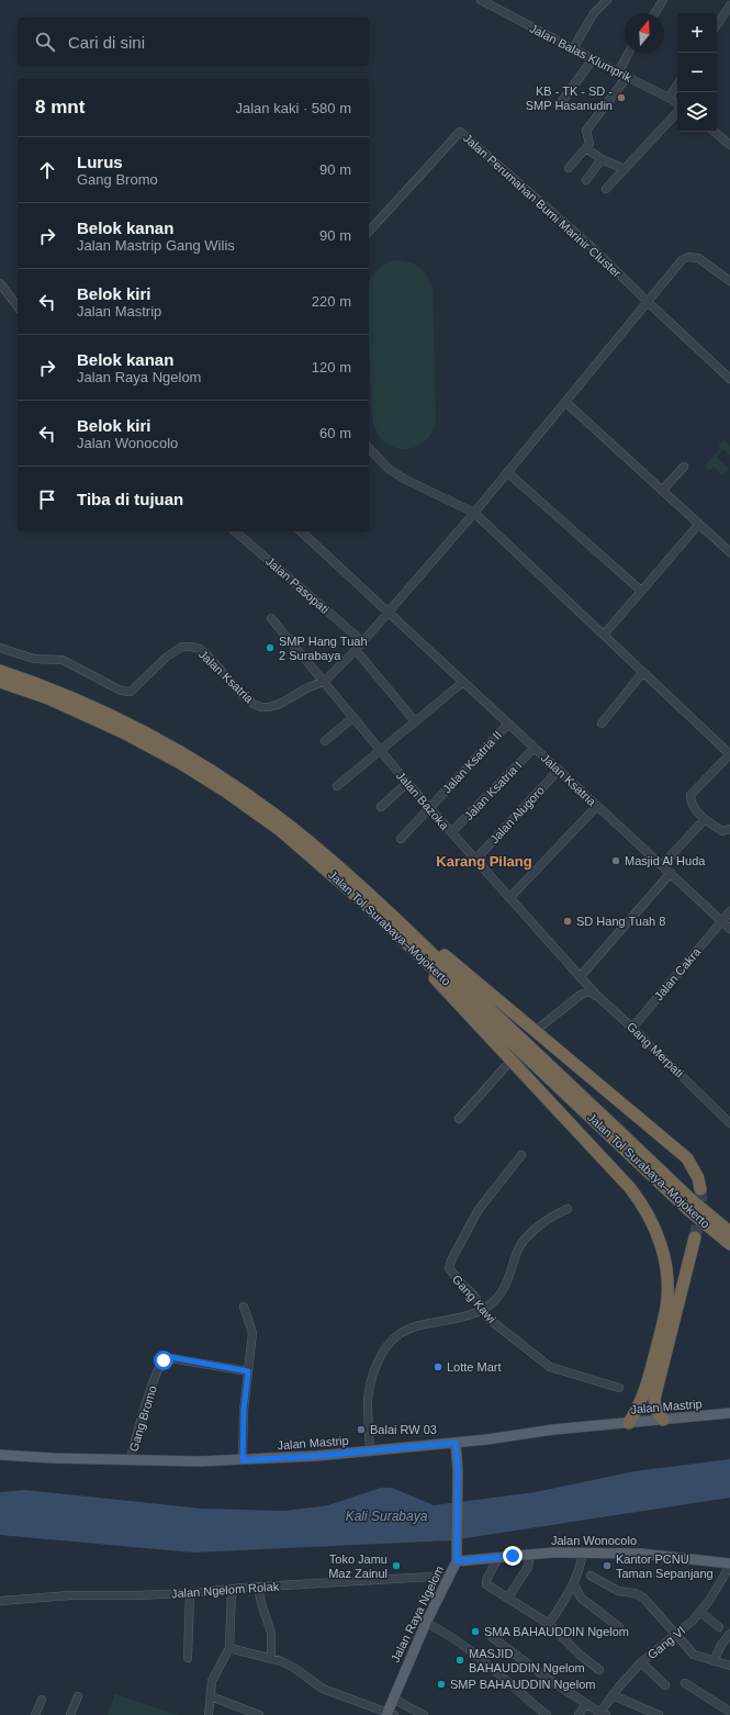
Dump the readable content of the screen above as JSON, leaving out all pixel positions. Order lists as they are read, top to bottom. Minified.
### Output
{"streets":{"highway":["Jalan Tol Surabaya–Mojokerto"],"main road":["Jalan Mastrip","Jalan Wonocolo","Jalan Raya Ngelom"],"street":["Jalan Balas Klumprik","Jalan Perumahan Bumi Marinir Cluster","Jalan Pasopati","Jalan Ksatria","Jalan Ksatria II","Jalan Ksatria I","Jalan Bazoka","Jalan Alugoro","Jalan Cakra","Gang Merpati","Gang Kawi","Gang Bromo","Jalan Ngelom Rolak","Gang VI"]},"crossings":[["Jalan Pasopati","Jalan Ksatria"],["Jalan Ksatria","Jalan Ksatria II"],["Jalan Ksatria","Jalan Ksatria I"],["Jalan Ksatria","Jalan Bazoka"],["Jalan Ksatria","Jalan Alugoro"],["Jalan Ksatria","Jalan Cakra"],["Jalan Ksatria II","Jalan Bazoka"],["Jalan Ksatria I","Jalan Bazoka"],["Jalan Bazoka","Jalan Alugoro"],["Jalan Bazoka","Gang Merpati"],["Jalan Cakra","Gang Merpati"],["Jalan Mastrip","Gang Bromo"],["Jalan Mastrip","Jalan Raya Ngelom"],["Jalan Wonocolo","Jalan Raya Ngelom"],["Jalan Wonocolo","Gang VI"],["Jalan Ngelom Rolak","Jalan Raya Ngelom"]],"districts":["Karang Pilang"],"water":["Kali Surabaya"],"places":["KB - TK - SD - SMP Hasanudin","SMP Hang Tuah 2 Surabaya","Masjid Al Huda","SD Hang Tuah 8","Lotte Mart","Balai RW 03","Toko Jamu Maz Zainul","Kantor PCNU Taman Sepanjang","SMA BAHAUDDIN Ngelom","MASJID BAHAUDDIN Ngelom","SMP BAHAUDDIN Ngelom"],"north":"top","page":{"map_buttons":["+","−"],"search":"Cari di sini","heading":["8 mnt","Jalan kaki · 580 m"],"list":[["Lurus","Gang Bromo","90 m"],["Belok kanan","Jalan Mastrip Gang Wilis","90 m"],["Belok kiri","Jalan Mastrip","220 m"],["Belok kanan","Jalan Raya Ngelom","120 m"],["Belok kiri","Jalan Wonocolo","60 m"],"Tiba di tujuan"]}}
